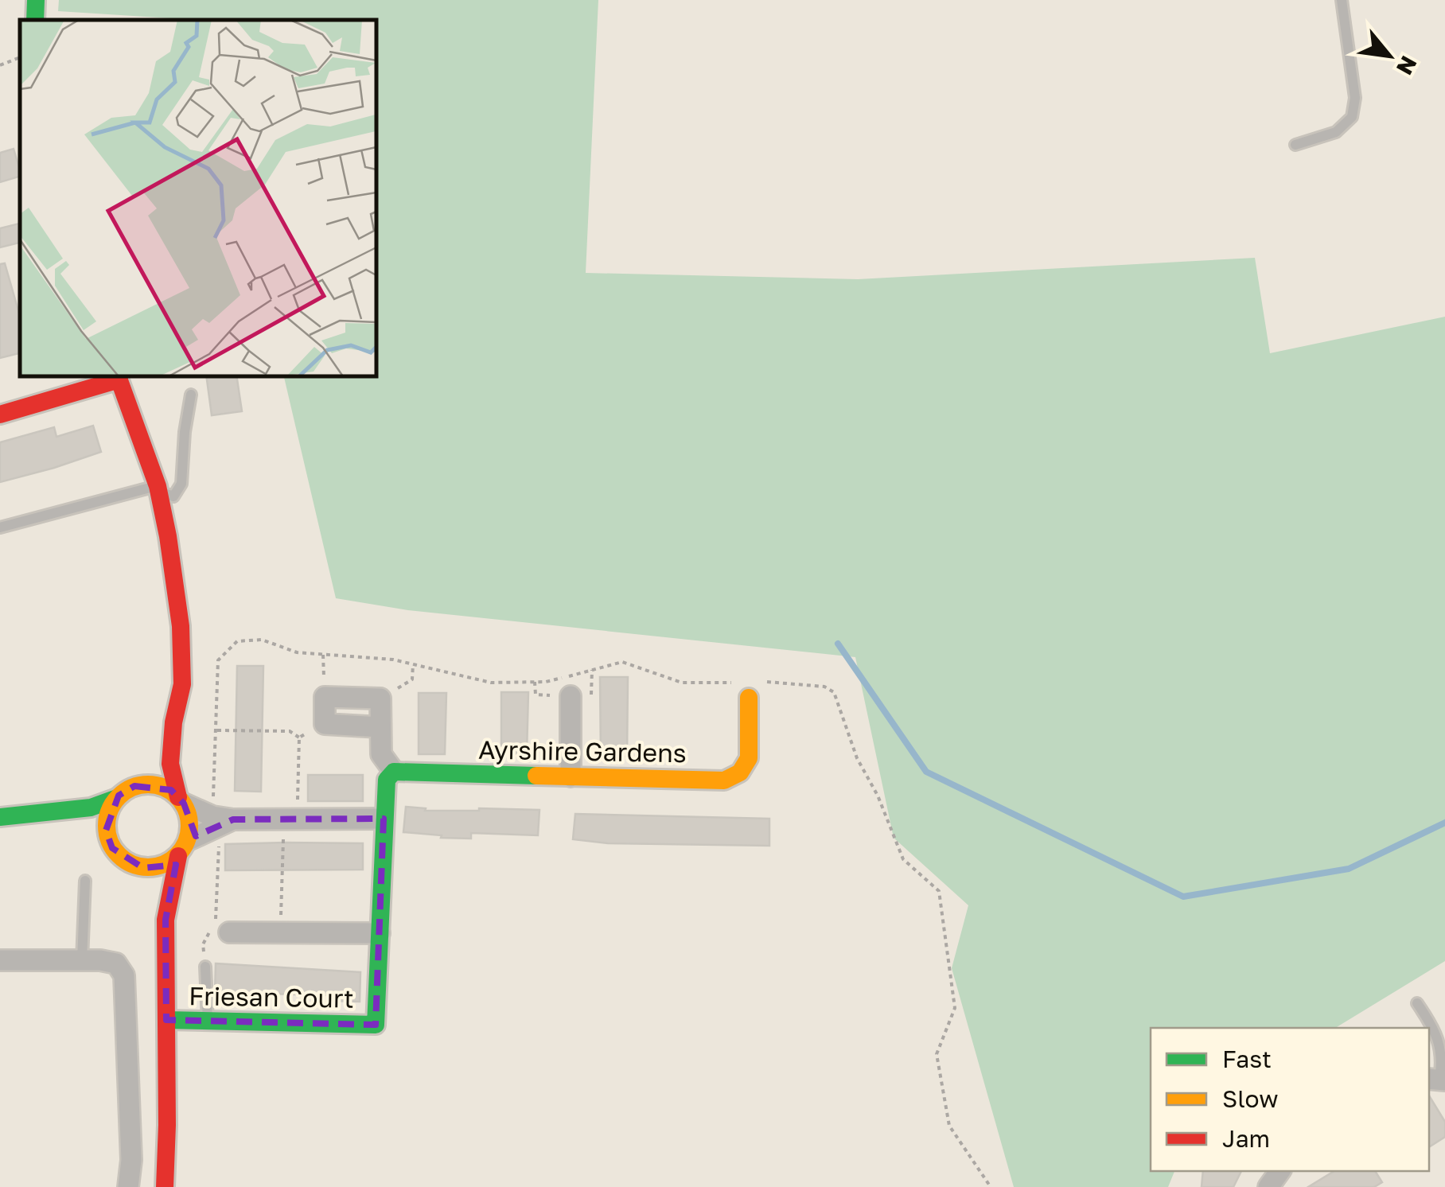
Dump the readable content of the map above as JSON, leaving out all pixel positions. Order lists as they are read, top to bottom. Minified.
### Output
{"streets":{"street":["Ayrshire Gardens","Friesan Court"]},"legend":["Fast","Slow","Jam"],"north":"bottom right"}
